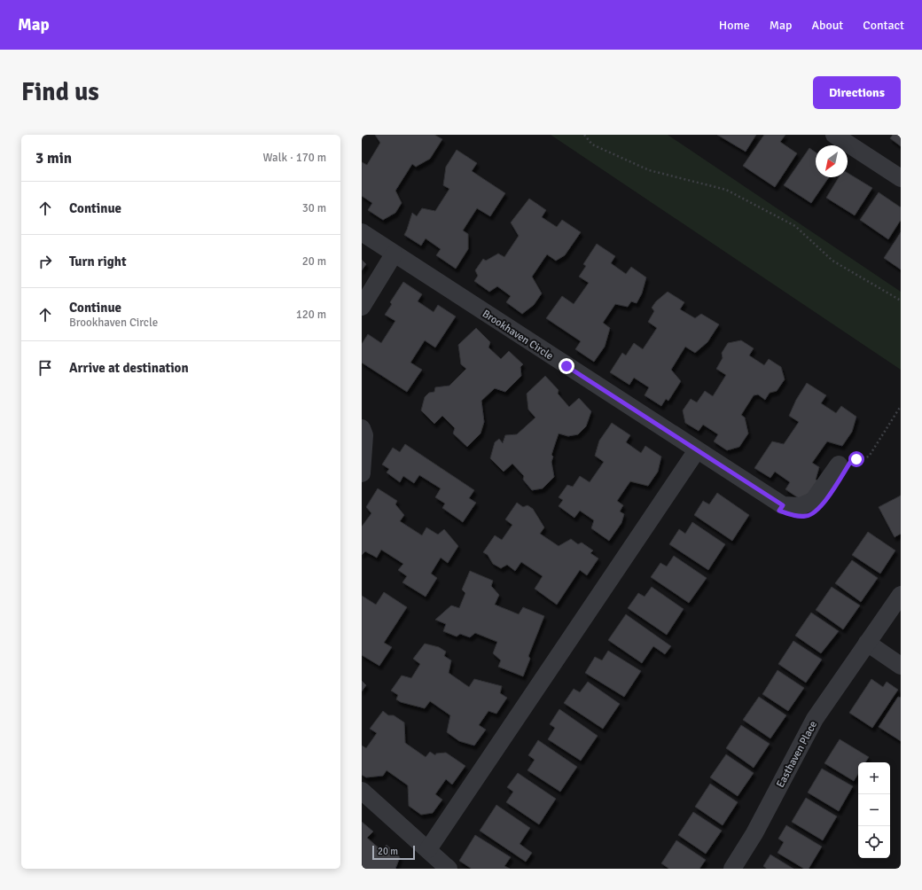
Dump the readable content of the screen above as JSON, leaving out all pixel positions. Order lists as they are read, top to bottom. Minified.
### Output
{"streets":{"street":["Brookhaven Circle","Easthaven Place"]},"scale_bar":"20 m","north":"bottom left","page":{"header":"Map","nav":["Home","Map","About","Contact"],"buttons":"Directions","title":"Find us","heading":["3 min","Walk · 170 m"],"list":[["Continue","30 m"],["Turn right","20 m"],["Continue","Brookhaven Circle","120 m"],"Arrive at destination"],"map_buttons":["+","−"],"scale":"20 m"}}
